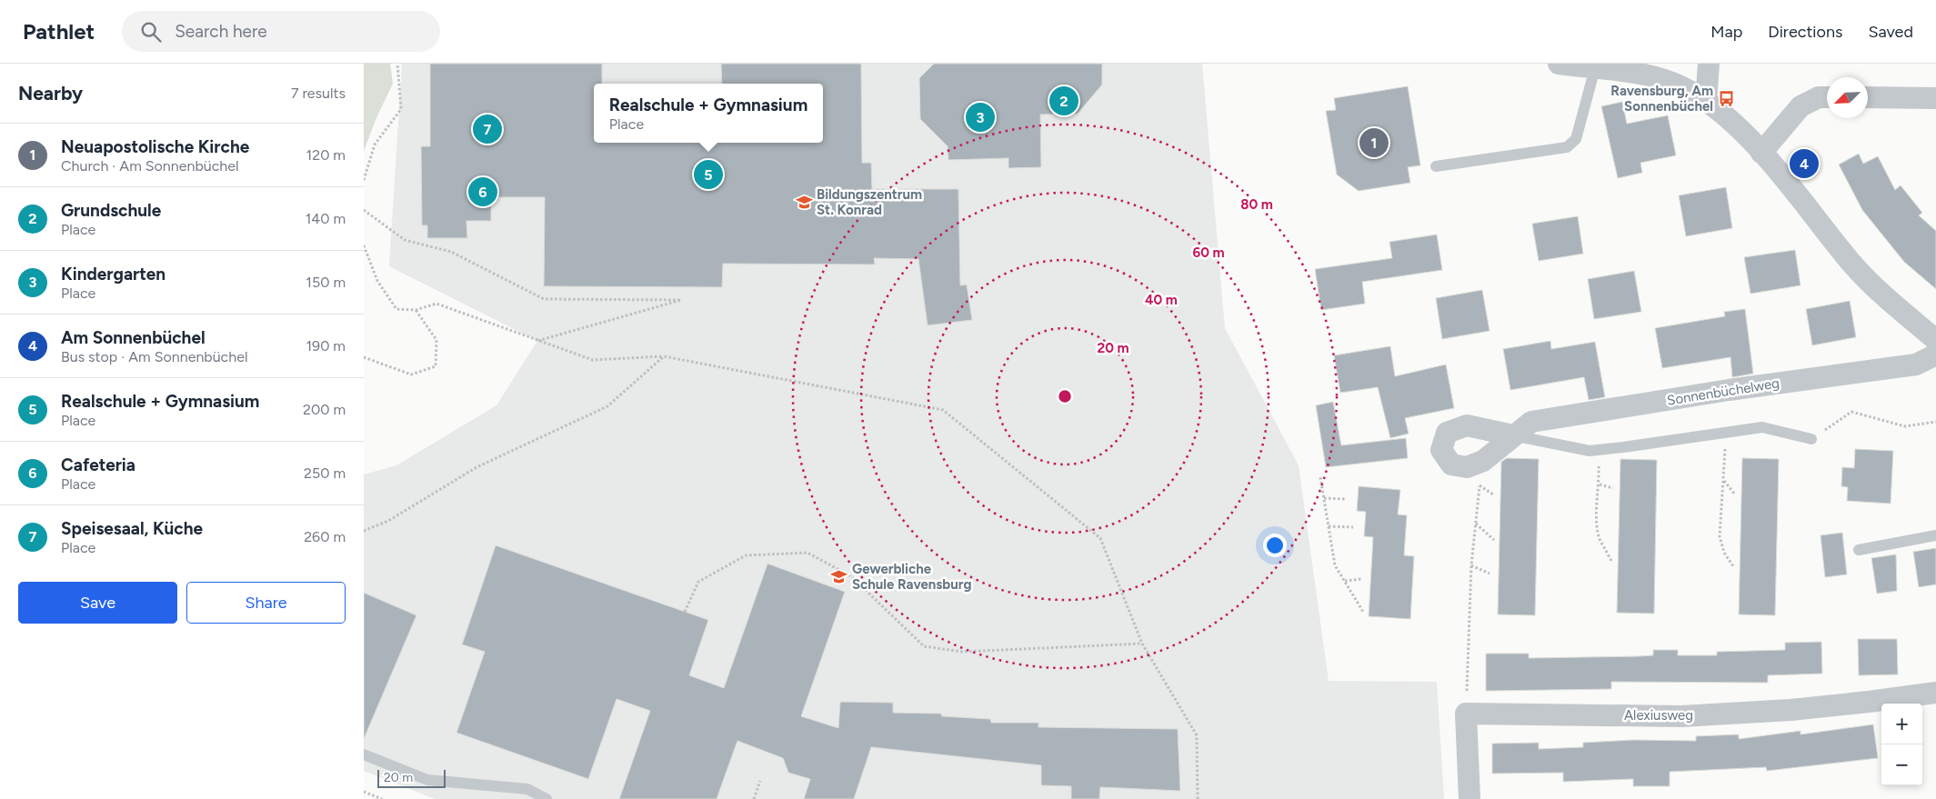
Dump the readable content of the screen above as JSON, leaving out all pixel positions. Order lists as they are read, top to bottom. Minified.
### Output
{"streets":{"street":["Sonnenbüchelweg","Alexiusweg"]},"places":{"bus stop":["Ravensburg, Am Sonnenbüchel"],"school or university":["Bildungszentrum St. Konrad","Gewerbliche Schule Ravensburg"]},"scale_bar":"20 m","north":"bottom left","page":{"header":"Pathlet","search":"Search here","nav":["Map","Directions","Saved"],"heading":["Nearby","7 results"],"popup":["Realschule + Gymnasium","Place"],"pins":["2","3","7","1","4","5","6"],"list":[{"mark":"1","name":"Neuapostolische Kirche","note":"Church · Am Sonnenbüchel","value":"120 m"},{"mark":"2","name":"Grundschule","note":"Place","value":"140 m"},{"mark":"3","name":"Kindergarten","note":"Place","value":"150 m"},{"mark":"4","name":"Am Sonnenbüchel","note":"Bus stop · Am Sonnenbüchel","value":"190 m"},{"mark":"5","name":"Realschule + Gymnasium","note":"Place","value":"200 m"},{"mark":"6","name":"Cafeteria","note":"Place","value":"250 m"},{"mark":"7","name":"Speisesaal, Küche","note":"Place","value":"260 m"}],"buttons":["Save","Share"],"map_buttons":["+","−"],"scale":"20 m"},"rings":["80 m","60 m","40 m","20 m"]}
